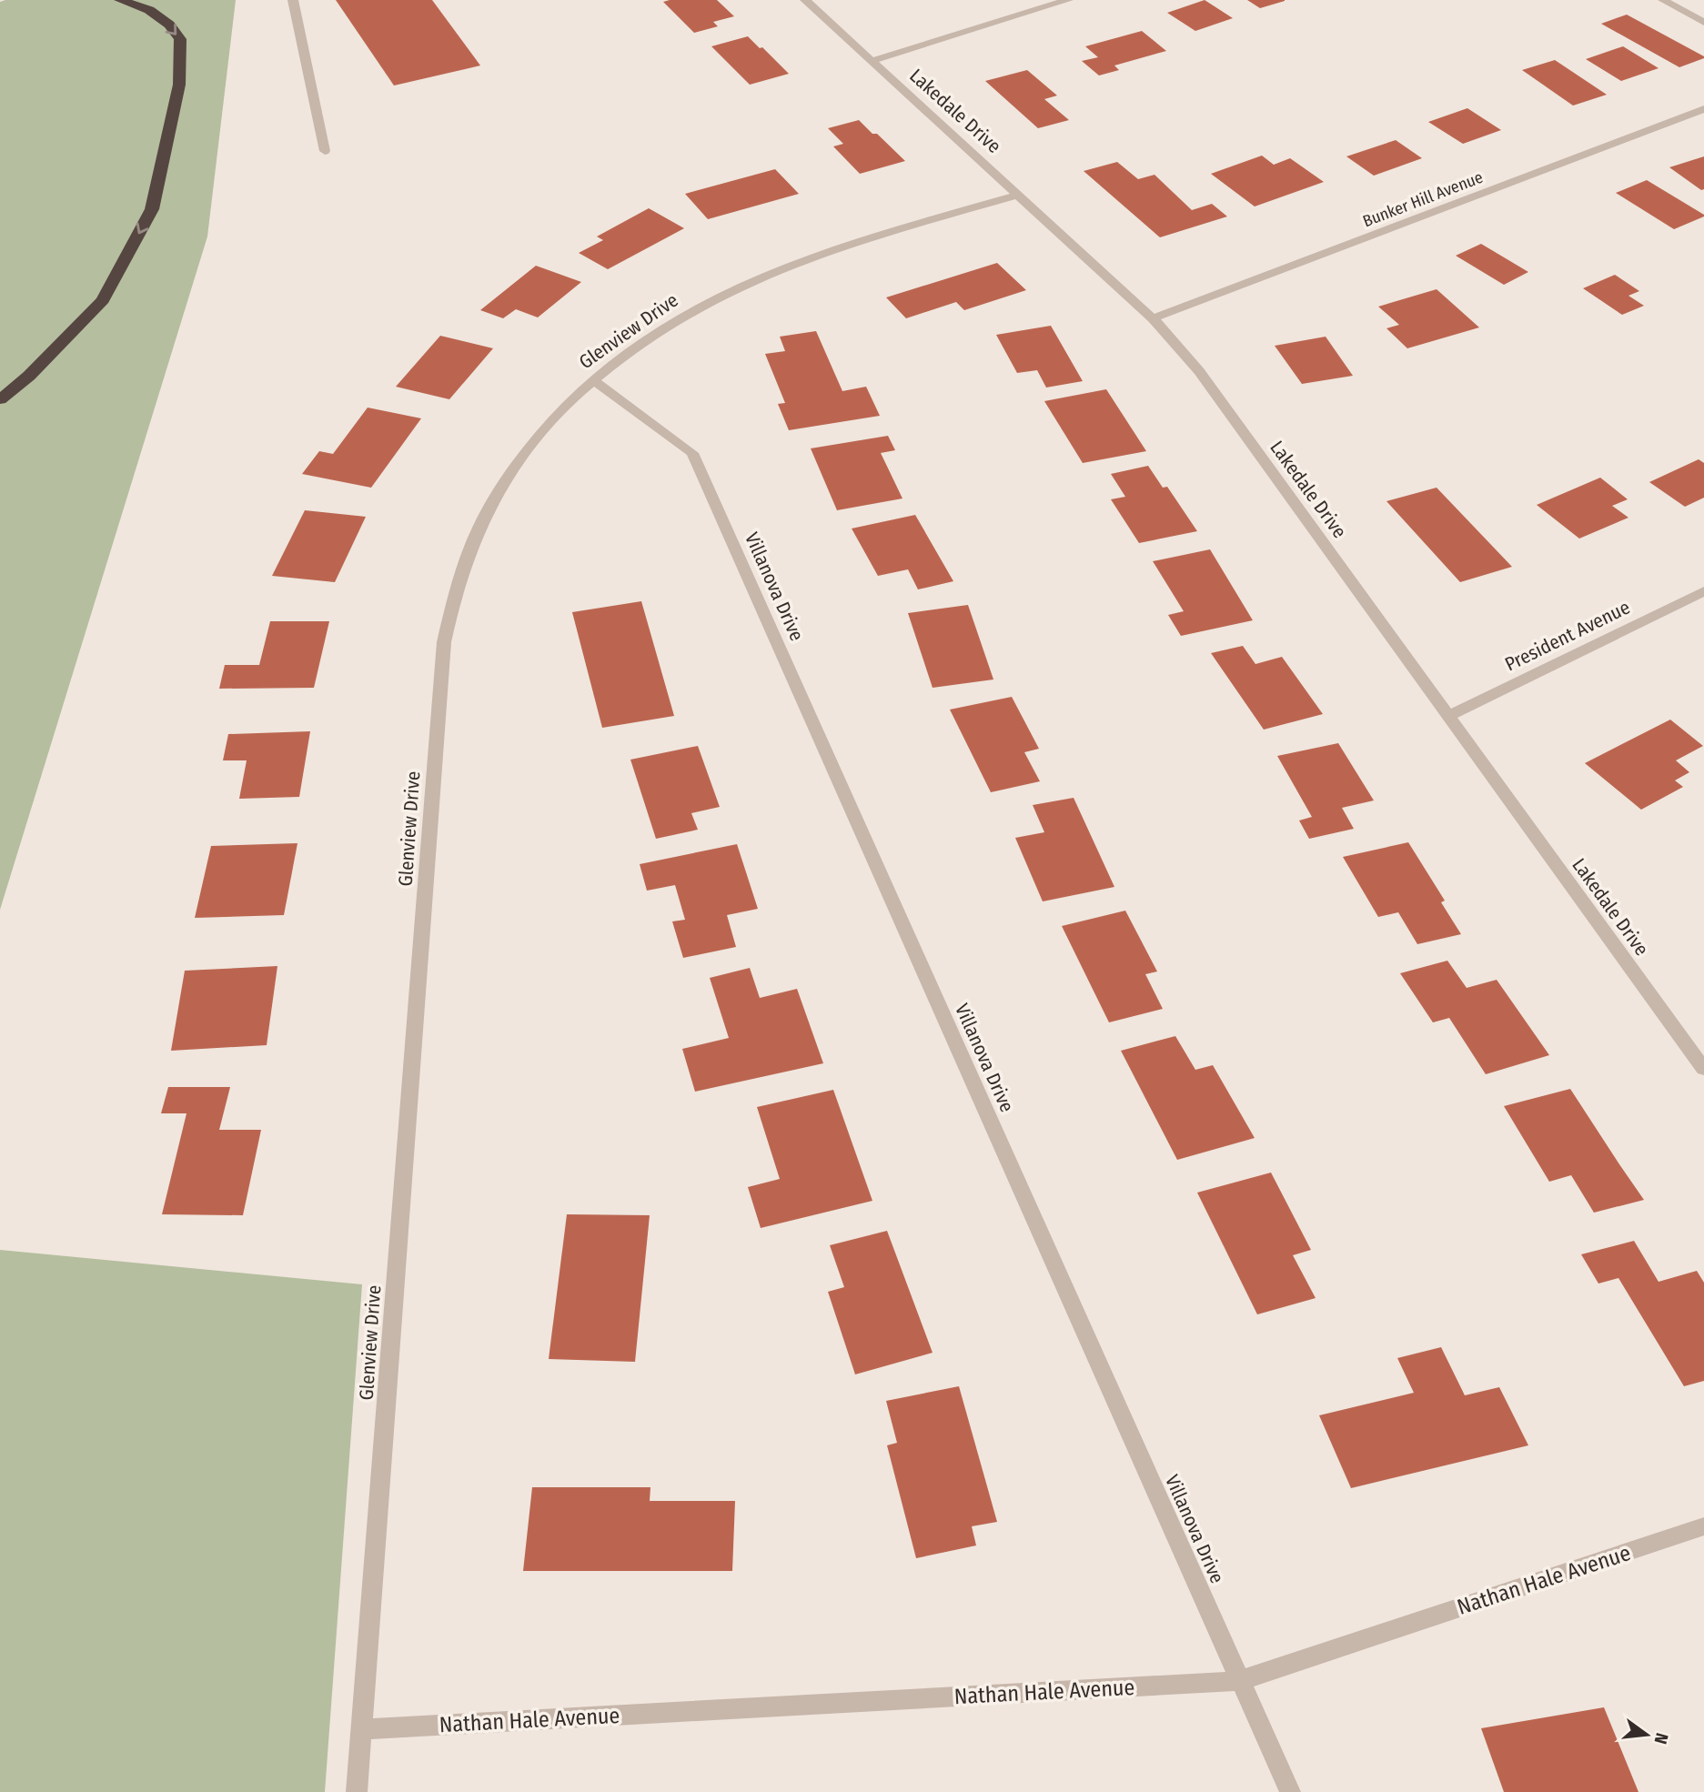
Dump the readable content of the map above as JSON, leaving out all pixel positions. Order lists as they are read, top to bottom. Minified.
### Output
{"streets":{"street":["Lakedale Drive","Bunker Hill Avenue","Glenview Drive","Villanova Drive","President Avenue","Nathan Hale Avenue"]},"crossings":[["Lakedale Drive","Bunker Hill Avenue"],["Lakedale Drive","Glenview Drive"],["Lakedale Drive","President Avenue"],["Glenview Drive","Villanova Drive"],["Glenview Drive","Nathan Hale Avenue"],["Villanova Drive","Nathan Hale Avenue"]],"north":"right"}
